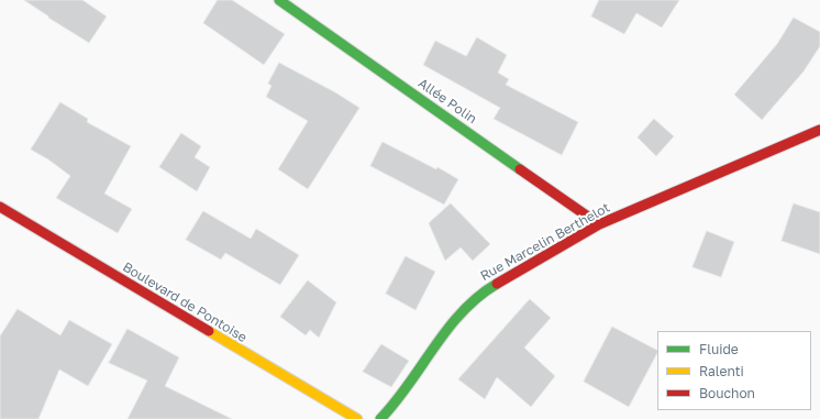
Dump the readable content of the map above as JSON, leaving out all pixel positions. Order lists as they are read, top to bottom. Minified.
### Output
{"streets":{"street":["Allée Polin","Rue Marcelin Berthelot","Boulevard de Pontoise"]},"crossings":[["Allée Polin","Rue Marcelin Berthelot"]],"legend":["Fluide","Ralenti","Bouchon"]}
